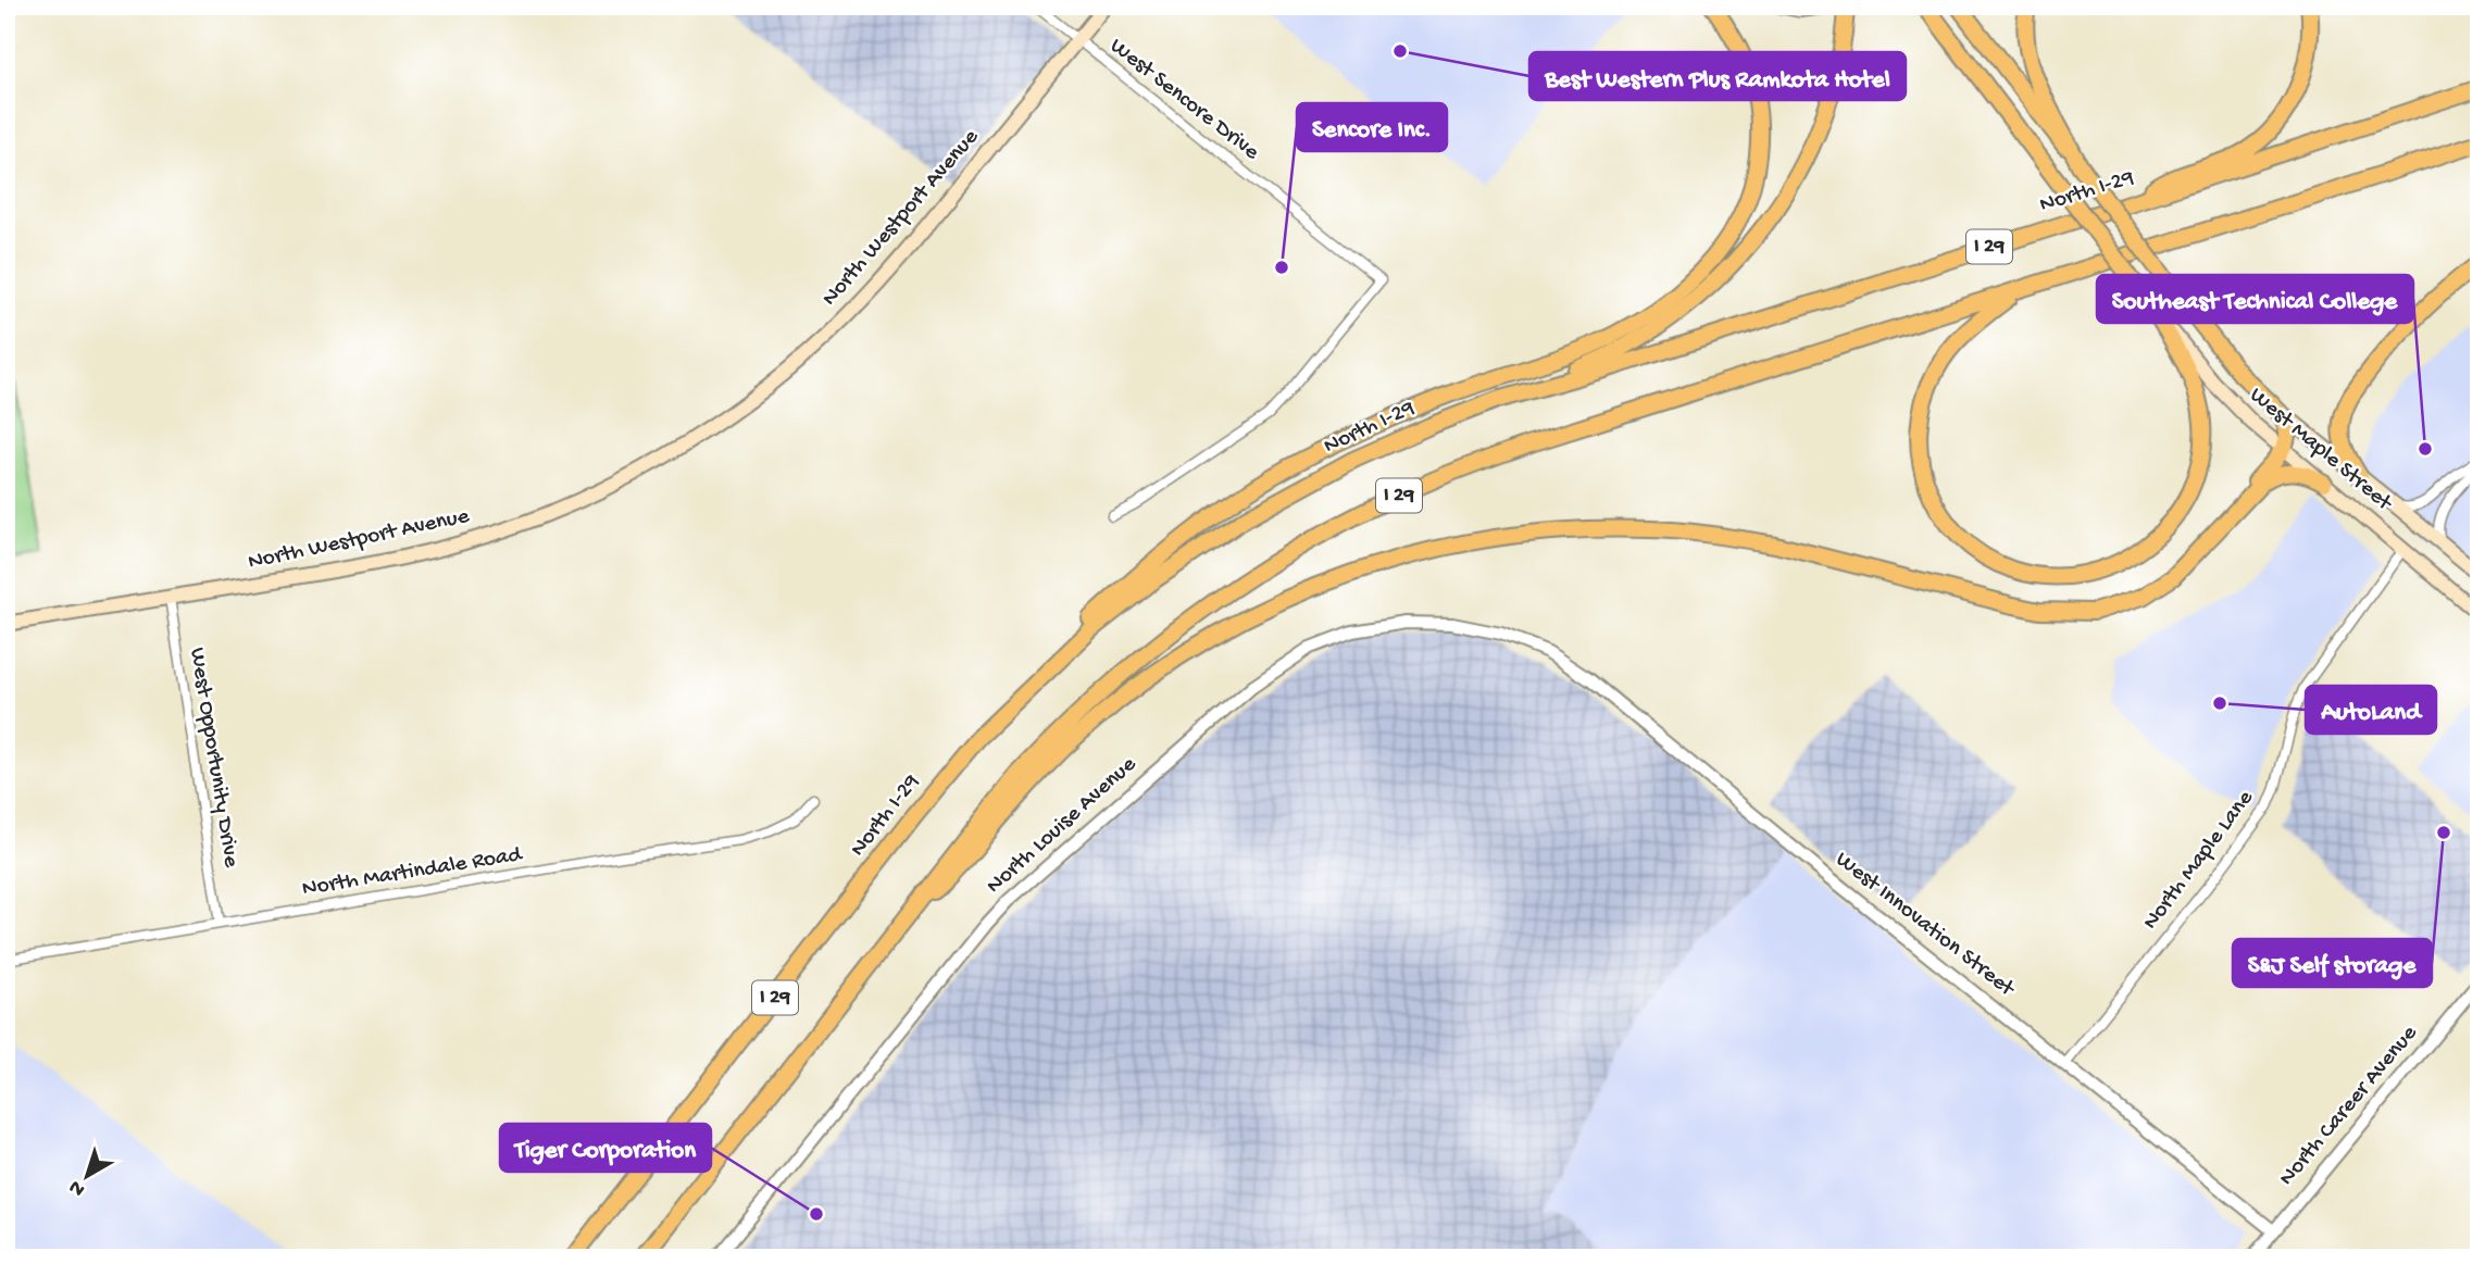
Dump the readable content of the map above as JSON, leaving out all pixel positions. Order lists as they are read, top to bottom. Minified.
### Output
{"streets":{"highway":["North I-29","I 29"],"main road":["North Westport Avenue","West Maple Street"],"street":["West Sencore Drive","West Opportunity Drive","North Louise Avenue","North Maple Lane","North Martindale Road","West Innovation Street","North Career Avenue"]},"crossings":[["West Sencore Drive","North Westport Avenue"],["North Westport Avenue","West Opportunity Drive"],["West Maple Street","North Maple Lane"],["West Opportunity Drive","North Martindale Road"],["North Louise Avenue","West Innovation Street"],["North Maple Lane","West Innovation Street"],["West Innovation Street","North Career Avenue"]],"places":["Best Western Plus Ramkota Hotel","Sencore Inc.","Southeast Technical College","AutoLand","S&J Self storage","Tiger Corporation"],"north":"bottom left"}
